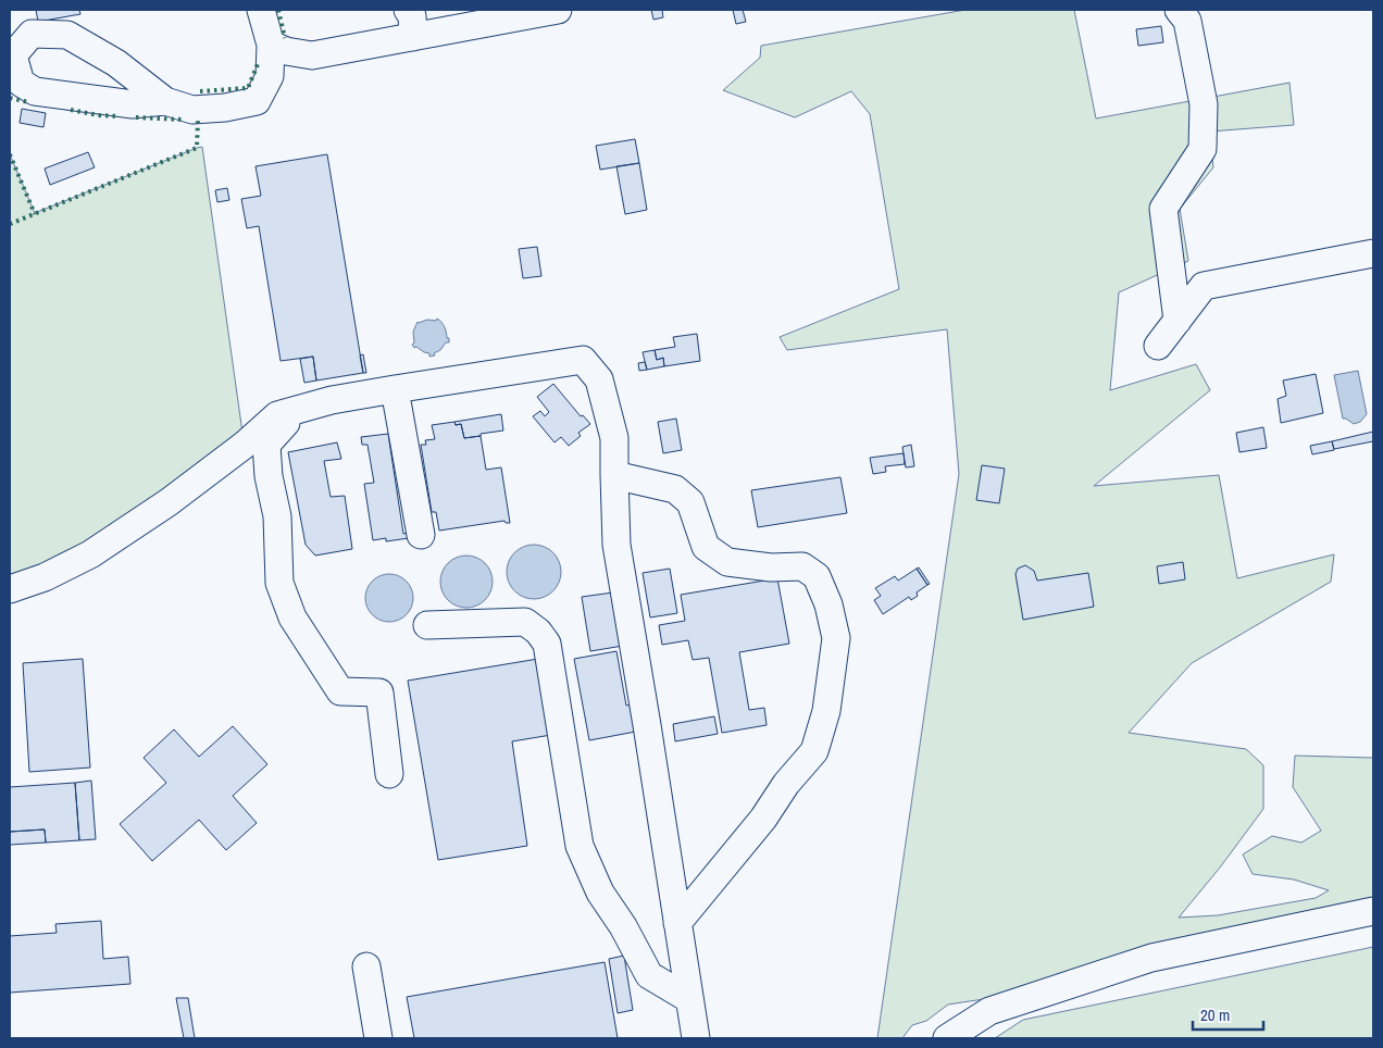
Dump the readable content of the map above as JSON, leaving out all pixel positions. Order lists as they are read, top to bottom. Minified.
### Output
{"scale_bar":"20 m"}
